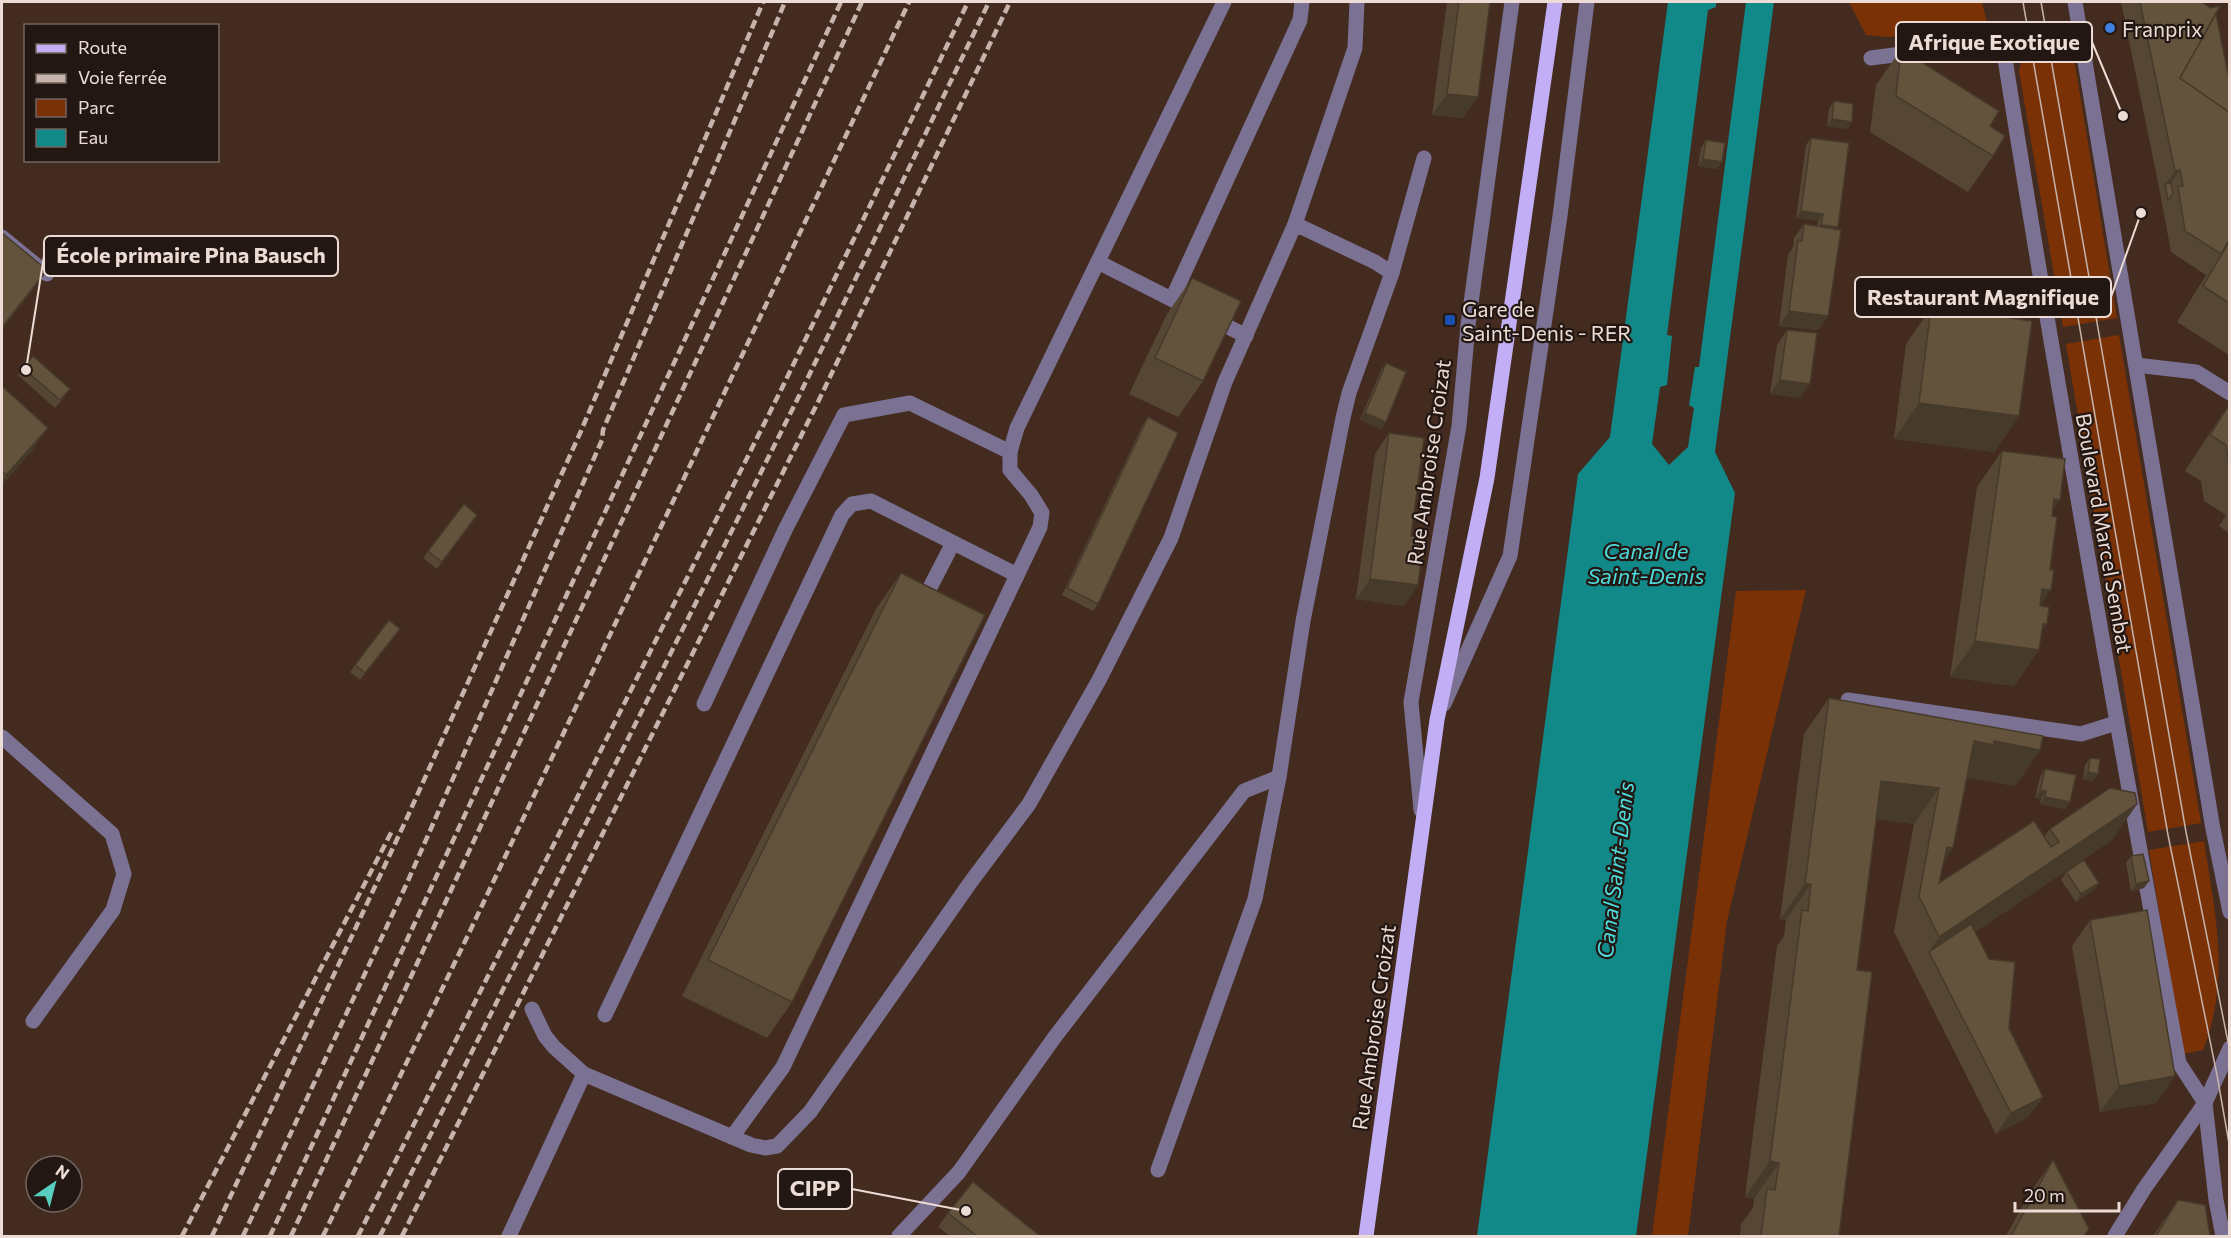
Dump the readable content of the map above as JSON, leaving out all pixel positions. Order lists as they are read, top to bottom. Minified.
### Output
{"streets":{"main road":["Rue Ambroise Croizat"],"street":["Boulevard Marcel Sembat"]},"water":["Canal de Saint-Denis","Canal Saint-Denis"],"places":{"other":["Franprix","Afrique Exotique","Restaurant Magnifique","École primaire Pina Bausch","CIPP"],"transit":["Gare de Saint-Denis - RER"]},"legend":["Route","Voie ferrée","Parc","Eau"],"scale_bar":"20 m","north":"top right"}
